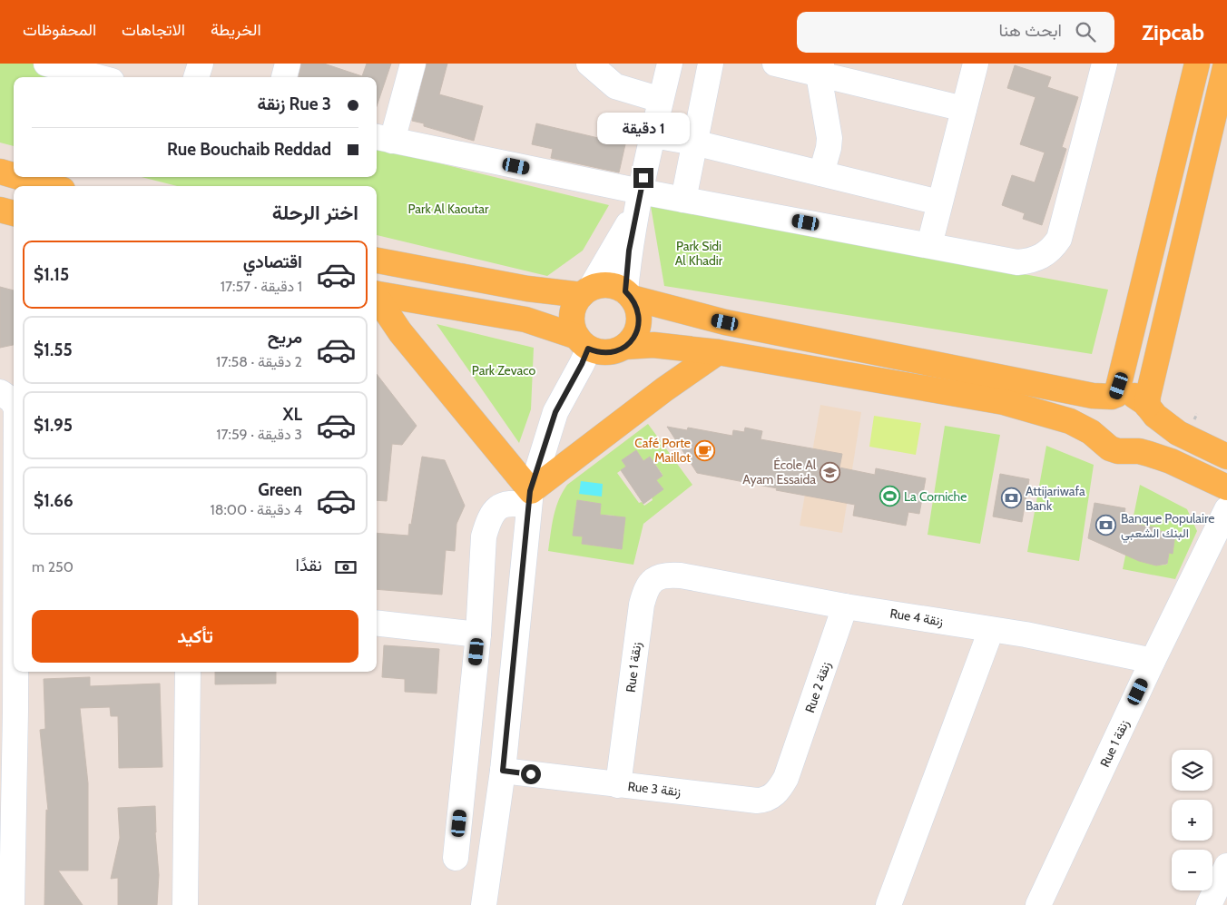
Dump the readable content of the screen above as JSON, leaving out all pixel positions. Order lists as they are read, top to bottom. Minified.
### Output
{"streets":{"street":["Rue 4 زنقة","Rue 1 زنقة","Rue 2 زنقة","Rue 3 زنقة"]},"crossings":[["Rue 4 زنقة","Rue 1 زنقة"],["Rue 4 زنقة","Rue 2 زنقة"],["Rue 1 زنقة","Rue 3 زنقة"],["Rue 2 زنقة","Rue 3 زنقة"]],"parks":["Park Al Kaoutar","Park Sidi Al Khadir","Park Zevaco"],"places":{"cafe":["Café Porte Maillot"],"school or university":["École Al Ayam Essaida"],"sports":["La Corniche"],"bank":["Attijariwafa Bank","Banque Populaire البنك الشعبي"]},"page":{"header":"Zipcab","search":"ابحث هنا","nav":["الخريطة","الاتجاهات","المحفوظات"],"banner":["Rue 3 زنقة","Rue Bouchaib Reddad"],"bubble":"1 دقيقة","heading":"اختر الرحلة","list":[{"name":"اقتصادي","note":"1 دقيقة · 17:57","value":"$1.15"},{"name":"مريح","note":"2 دقيقة · 17:58","value":"$1.55"},{"name":"XL","note":"3 دقيقة · 17:59","value":"$1.95"},{"name":"Green","note":"4 دقيقة · 18:00","value":"$1.66"}],"pay":["نقدًا","250 m"],"buttons":"تأكيد","map_buttons":["+","−"]}}
